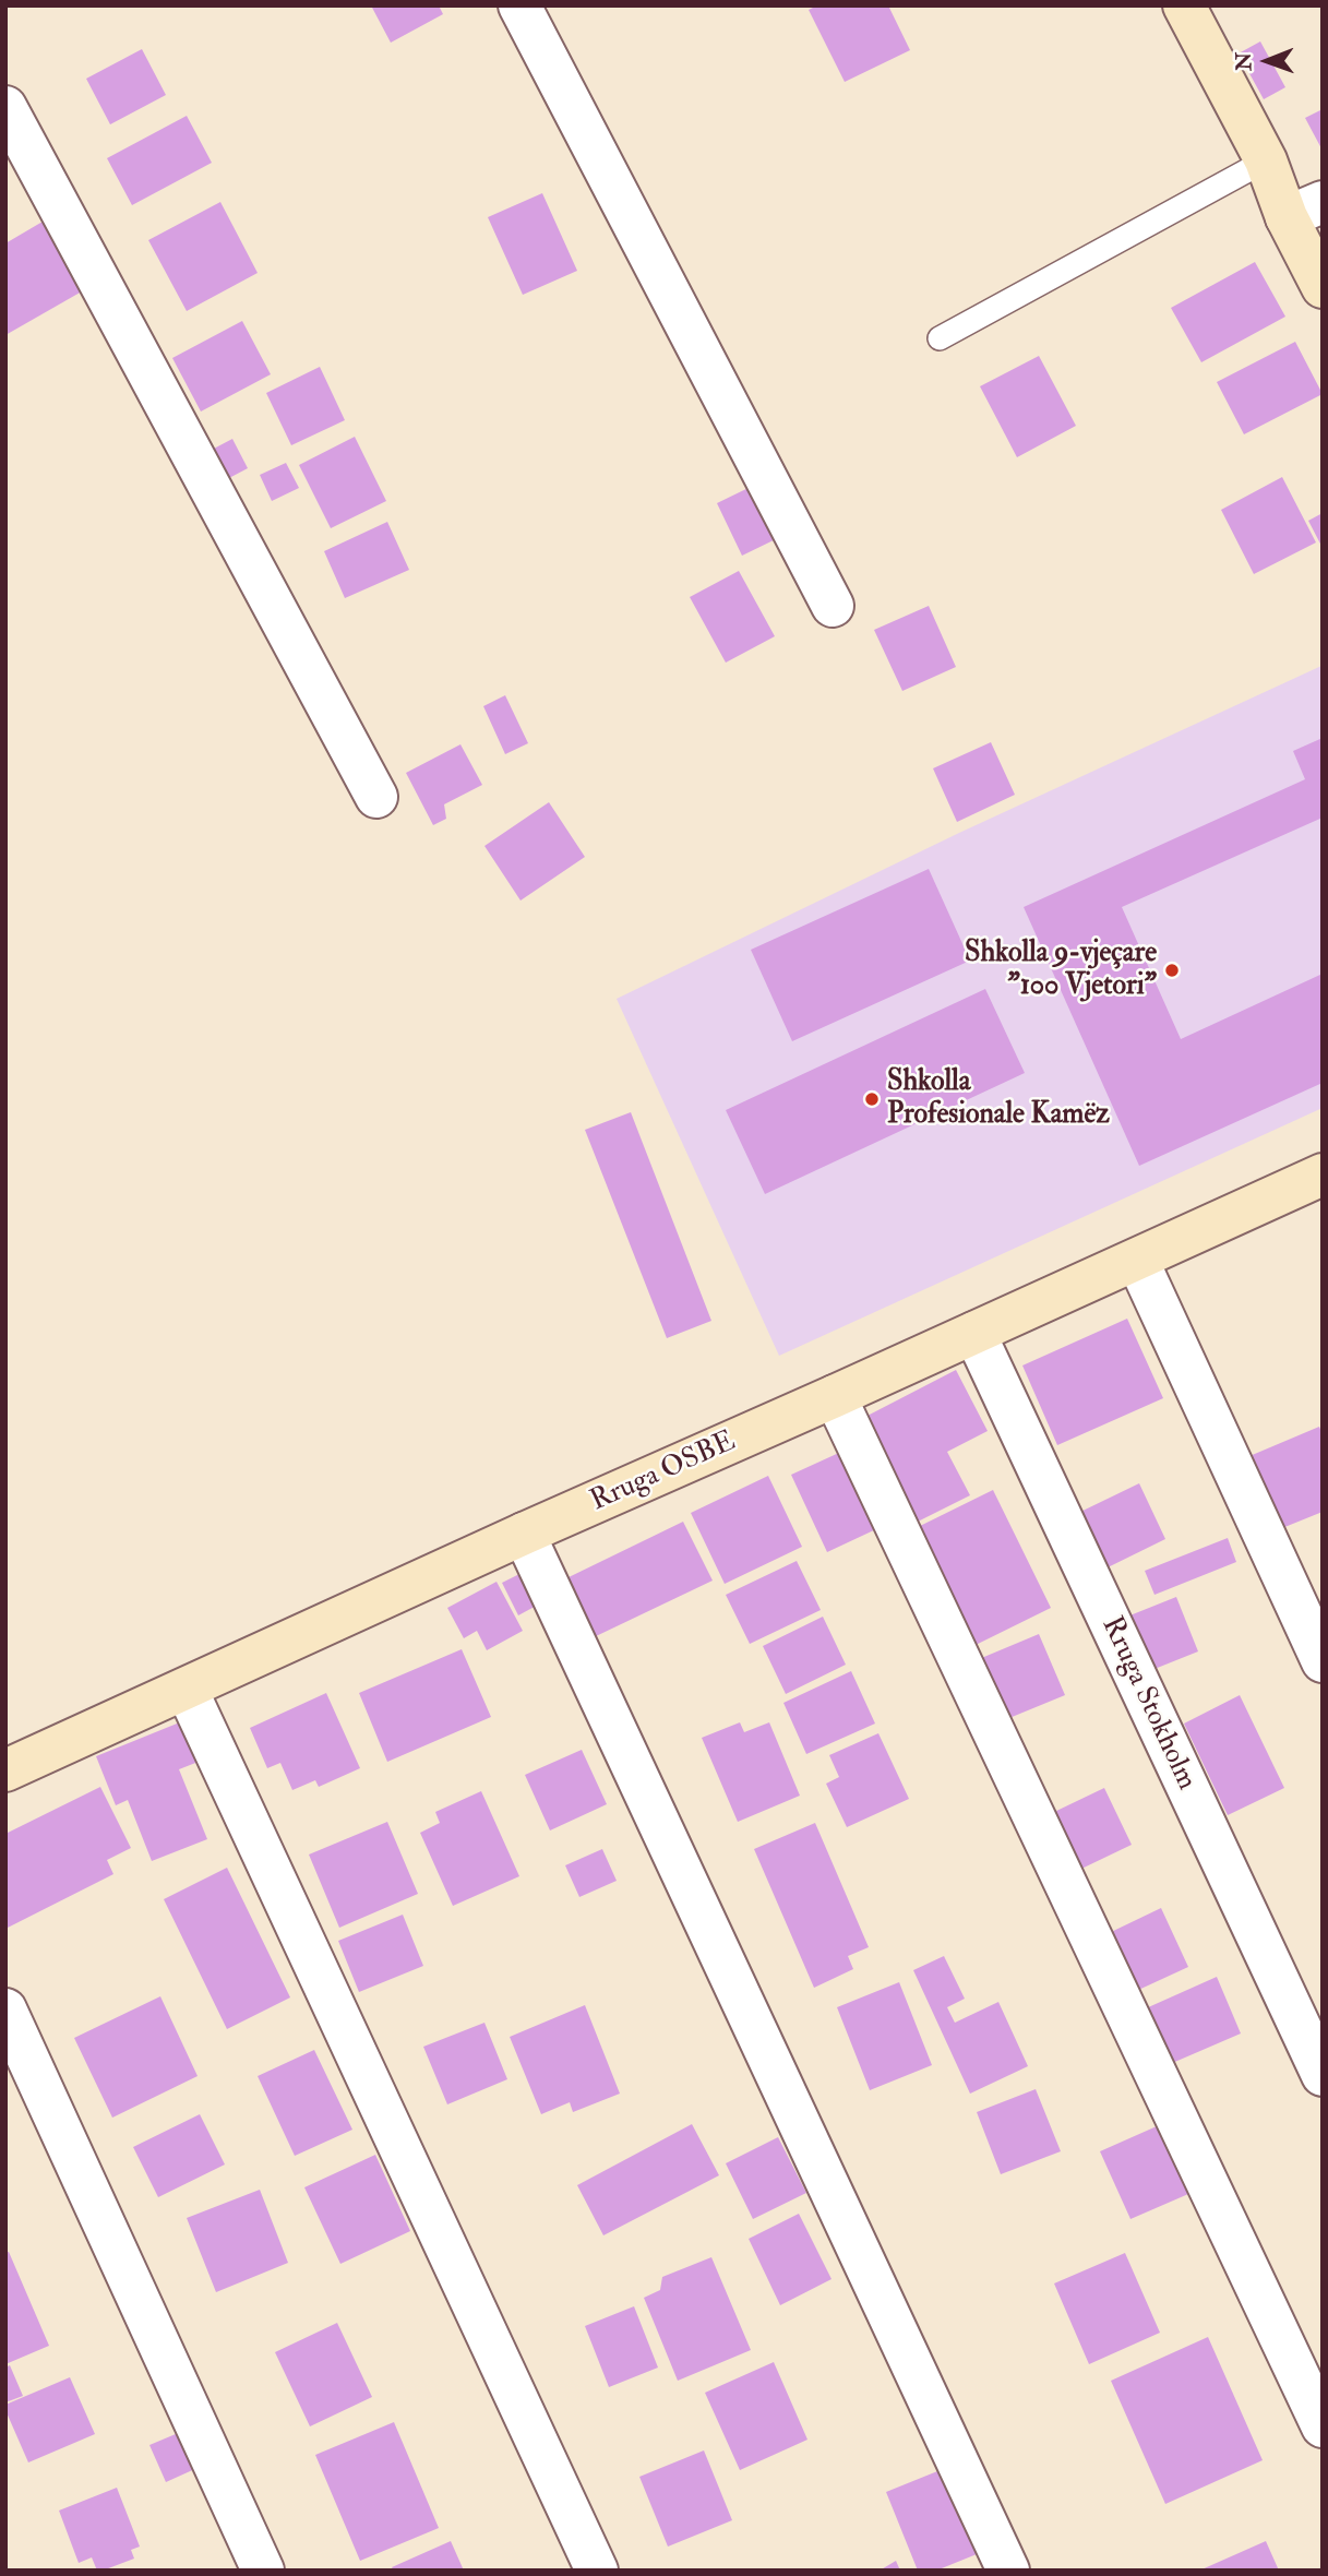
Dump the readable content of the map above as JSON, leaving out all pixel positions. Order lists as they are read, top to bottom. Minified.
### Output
{"streets":{"street":["Rruga OSBE","Rruga Stokholm"]},"crossings":[["Rruga OSBE","Rruga Stokholm"]],"places":["Shkolla 9-vjeçare \"100 Vjetori\"","Shkolla Profesionale Kamëz"],"north":"left"}
